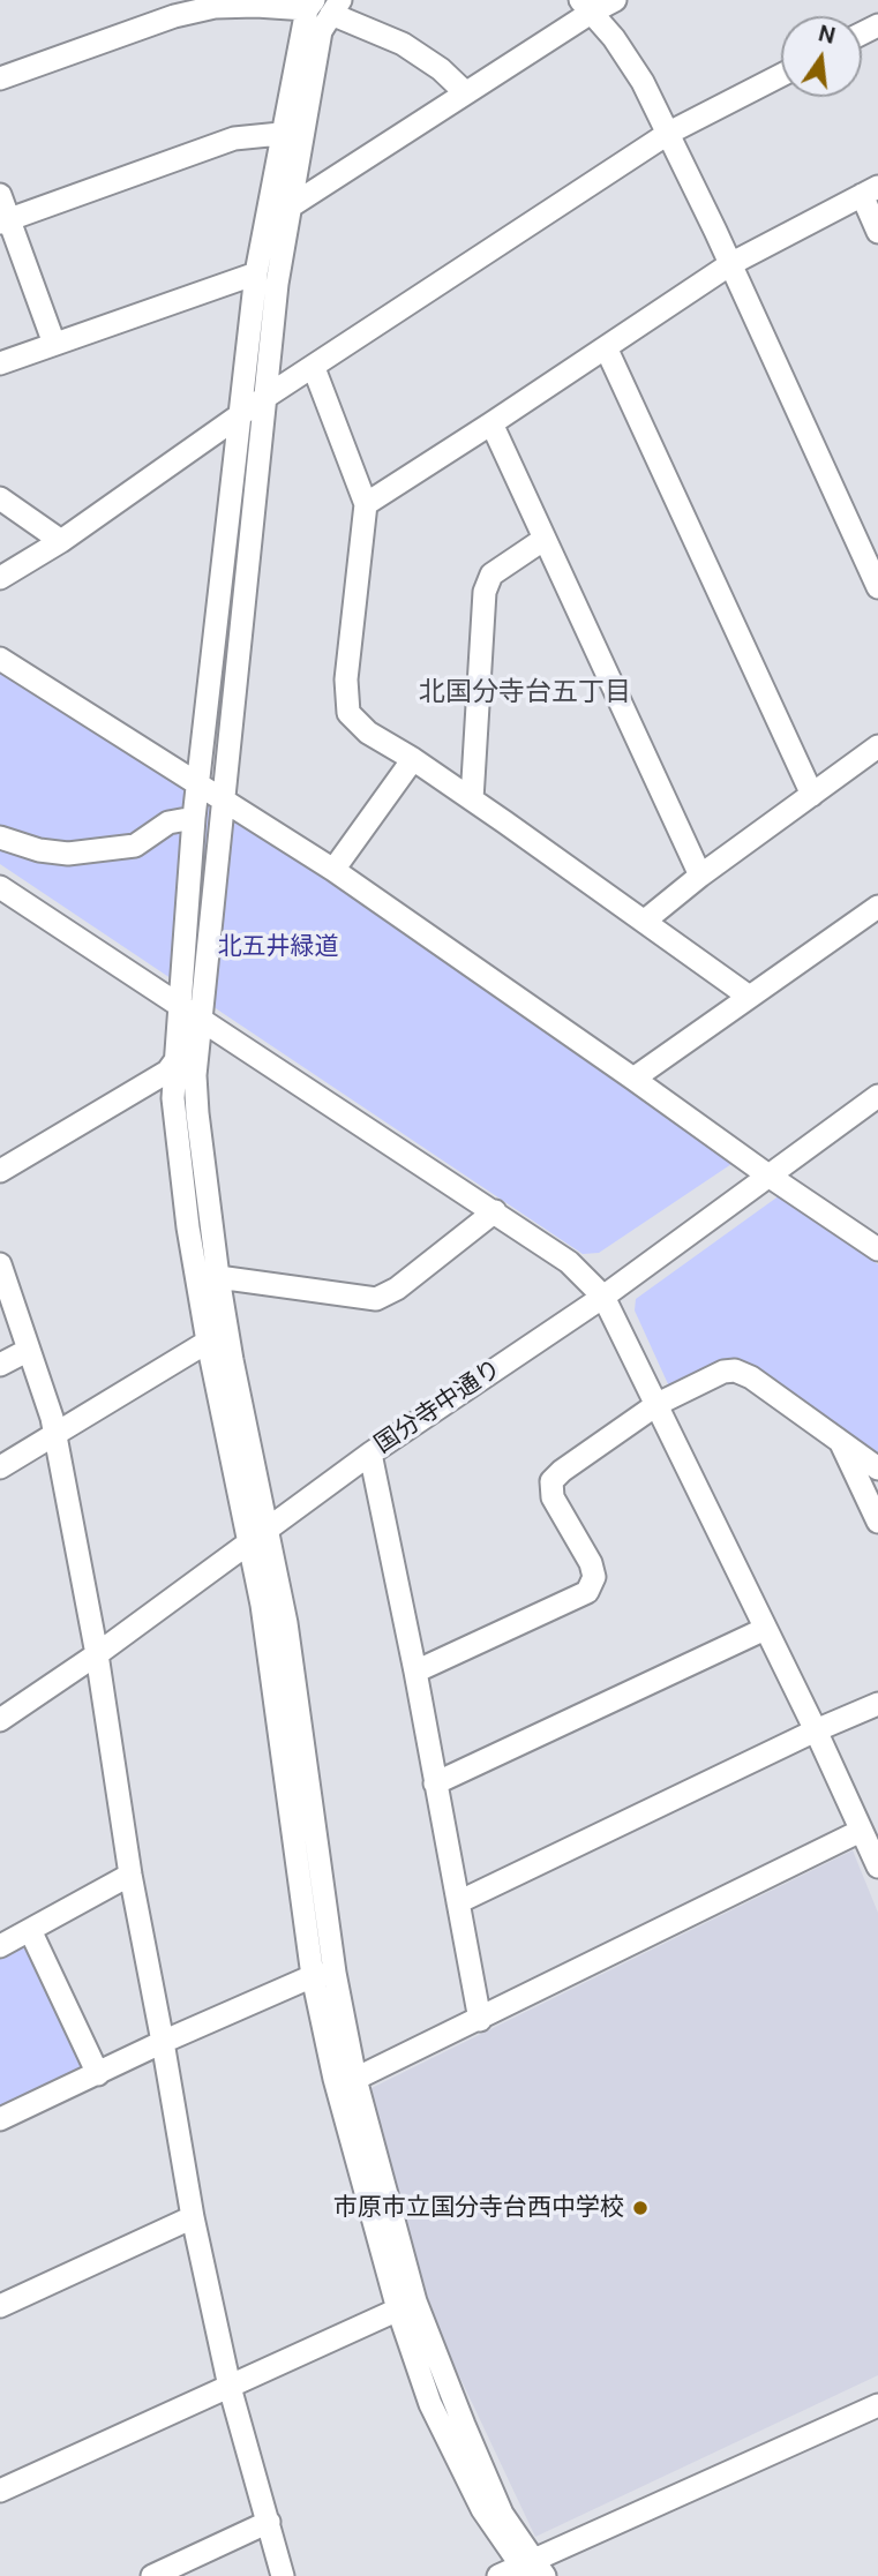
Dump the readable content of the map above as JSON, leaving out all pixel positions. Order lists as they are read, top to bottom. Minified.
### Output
{"streets":{"street":["国分寺中通り"]},"districts":["北国分寺台五丁目"],"parks":["北五井緑道"],"places":["市原市立国分寺台西中学校"],"north":"top"}
